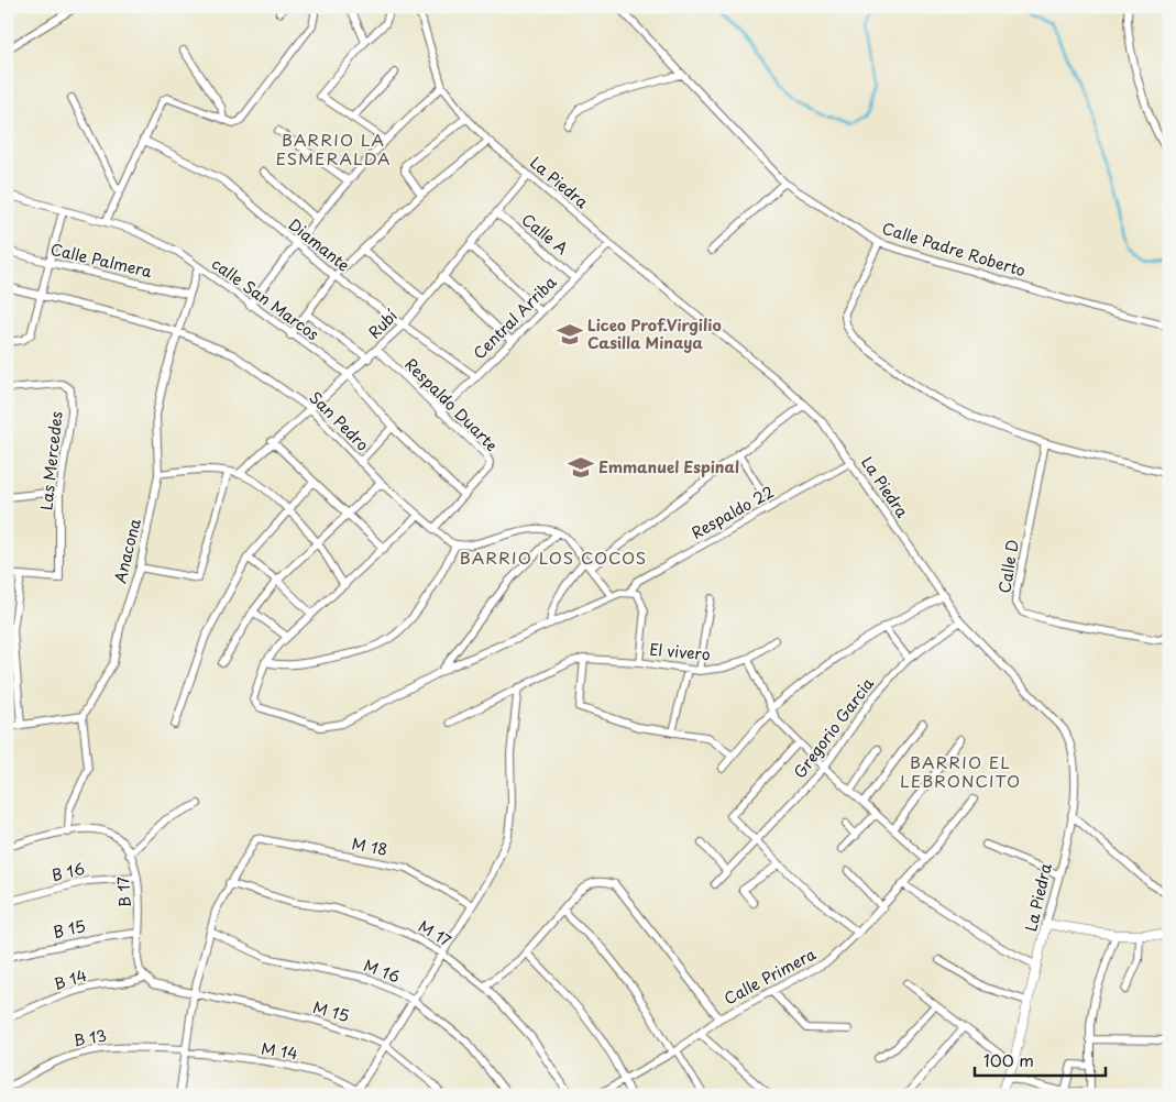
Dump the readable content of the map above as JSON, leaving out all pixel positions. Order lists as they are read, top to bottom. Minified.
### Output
{"streets":{"street":["La Piedra","Calle A","Diamante","Calle Padre Roberto","Calle Palmera","calle San Marcos","Central Arriba","Rubí","Respaldo Duarte","San Pedro","Las Mercedes","Respaldo 22","Anacona","Calle D","El vivero","Gregorio Garcia","M 18","B 16","B 17","B 15","M 17","M 16","Calle Primera","B 14","M 15","B 13","M 14"]},"crossings":[["La Piedra","Central Arriba"],["La Piedra","Rubí"],["La Piedra","Respaldo 22"],["La Piedra","Gregorio Garcia"],["Calle A","Central Arriba"],["Calle A","Rubí"],["Diamante","Central Arriba"],["Diamante","Rubí"],["Calle Palmera","Anacona"],["calle San Marcos","Rubí"],["calle San Marcos","Respaldo Duarte"],["calle San Marcos","Anacona"],["Central Arriba","Respaldo Duarte"],["Rubí","Respaldo Duarte"],["Rubí","San Pedro"],["Respaldo Duarte","San Pedro"],["San Pedro","Anacona"],["M 18","M 17"],["B 16","B 17"],["B 17","B 15"],["B 17","B 14"],["B 13","M 14"]],"districts":["BARRIO LA ESMERALDA","BARRIO LOS COCOS","BARRIO EL LEBRONCITO"],"places":{"school or university":["Liceo Prof.Virgilio Casilla Minaya","Emmanuel Espinal"]},"scale_bar":"100 m"}
